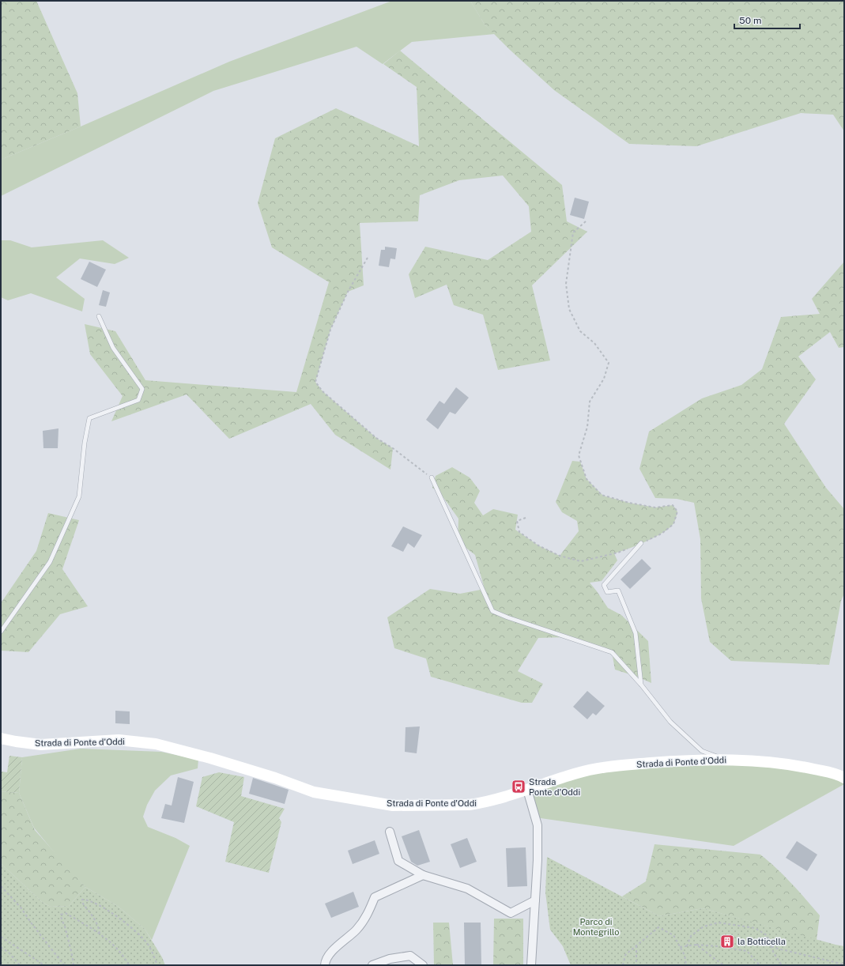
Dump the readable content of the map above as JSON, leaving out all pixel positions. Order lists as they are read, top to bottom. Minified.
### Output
{"streets":{"street":["Strada di Ponte d'Oddi"]},"parks":["Parco di Montegrillo"],"places":{"bus stop":["Strada Ponte d'Oddi"],"building":["la Botticella"]},"scale_bar":"50 m"}
